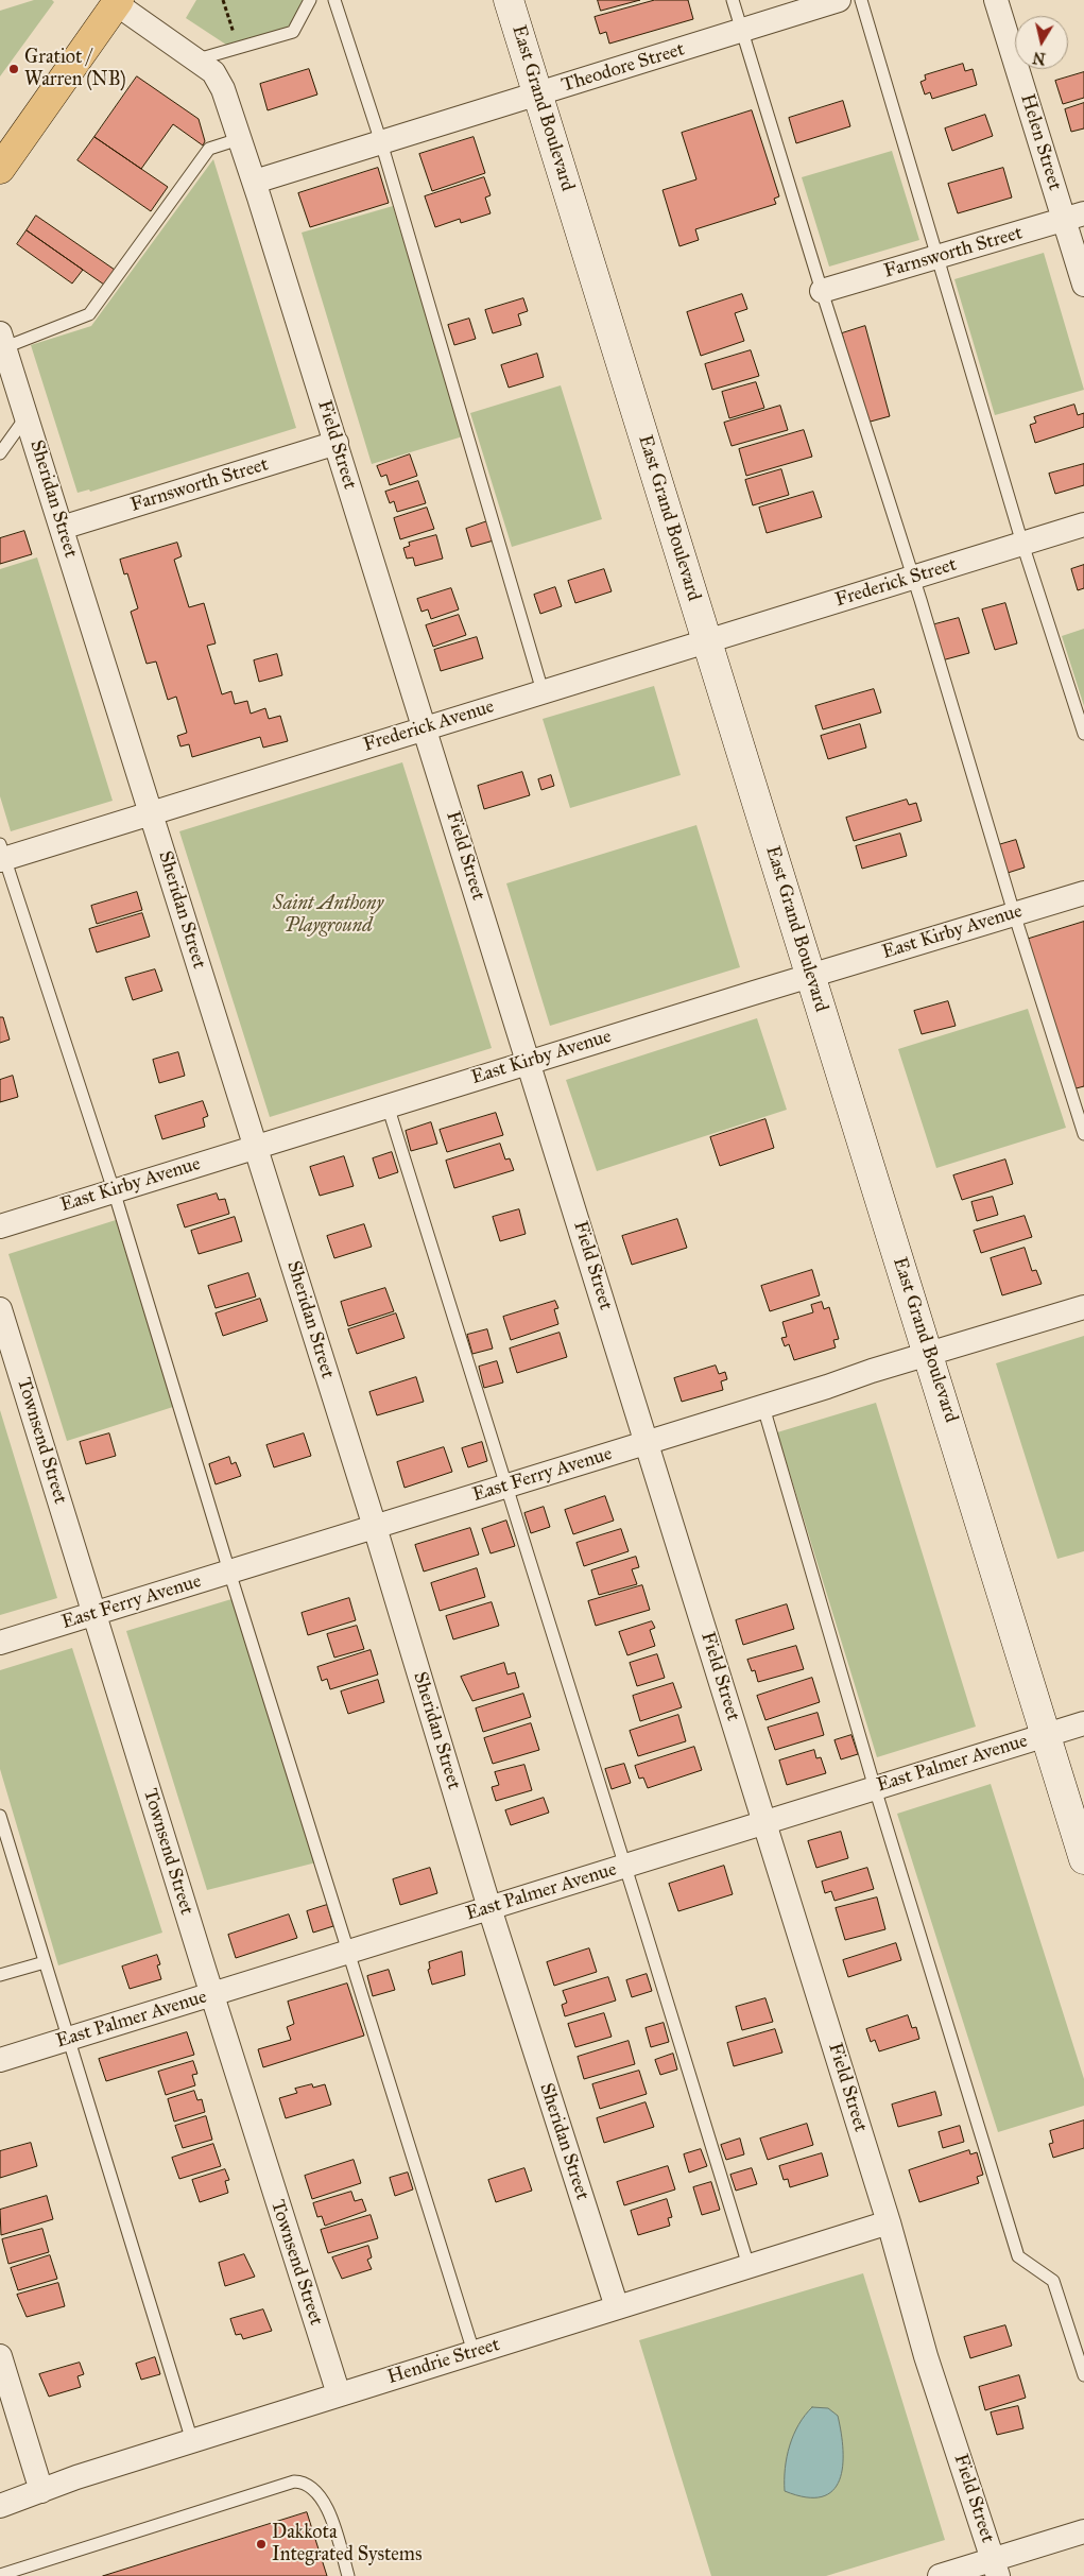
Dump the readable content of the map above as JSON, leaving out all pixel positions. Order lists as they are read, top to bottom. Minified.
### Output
{"streets":{"main road":["East Grand Boulevard"],"street":["Theodore Street","Helen Street","Farnsworth Street","Field Street","Sheridan Street","Frederick Street","Frederick Avenue","East Kirby Avenue","Townsend Street","East Ferry Avenue","East Palmer Avenue","Hendrie Street"]},"crossings":[["Theodore Street","East Grand Boulevard"],["Theodore Street","Field Street"],["East Grand Boulevard","Frederick Street"],["East Grand Boulevard","Frederick Avenue"],["East Grand Boulevard","East Kirby Avenue"],["East Grand Boulevard","East Ferry Avenue"],["East Grand Boulevard","East Palmer Avenue"],["Helen Street","Farnsworth Street"],["Farnsworth Street","Field Street"],["Farnsworth Street","Sheridan Street"],["Field Street","Frederick Avenue"],["Field Street","East Kirby Avenue"],["Field Street","East Ferry Avenue"],["Field Street","East Palmer Avenue"],["Field Street","Hendrie Street"],["Sheridan Street","Frederick Avenue"],["Sheridan Street","East Kirby Avenue"],["Sheridan Street","East Ferry Avenue"],["Sheridan Street","East Palmer Avenue"],["Sheridan Street","Hendrie Street"],["Frederick Street","Frederick Avenue"],["Townsend Street","East Ferry Avenue"],["Townsend Street","East Palmer Avenue"],["Townsend Street","Hendrie Street"]],"parks":["Saint Anthony Playground"],"places":["Gratiot / Warren (NB)","Dakkota Integrated Systems"],"north":"bottom"}
